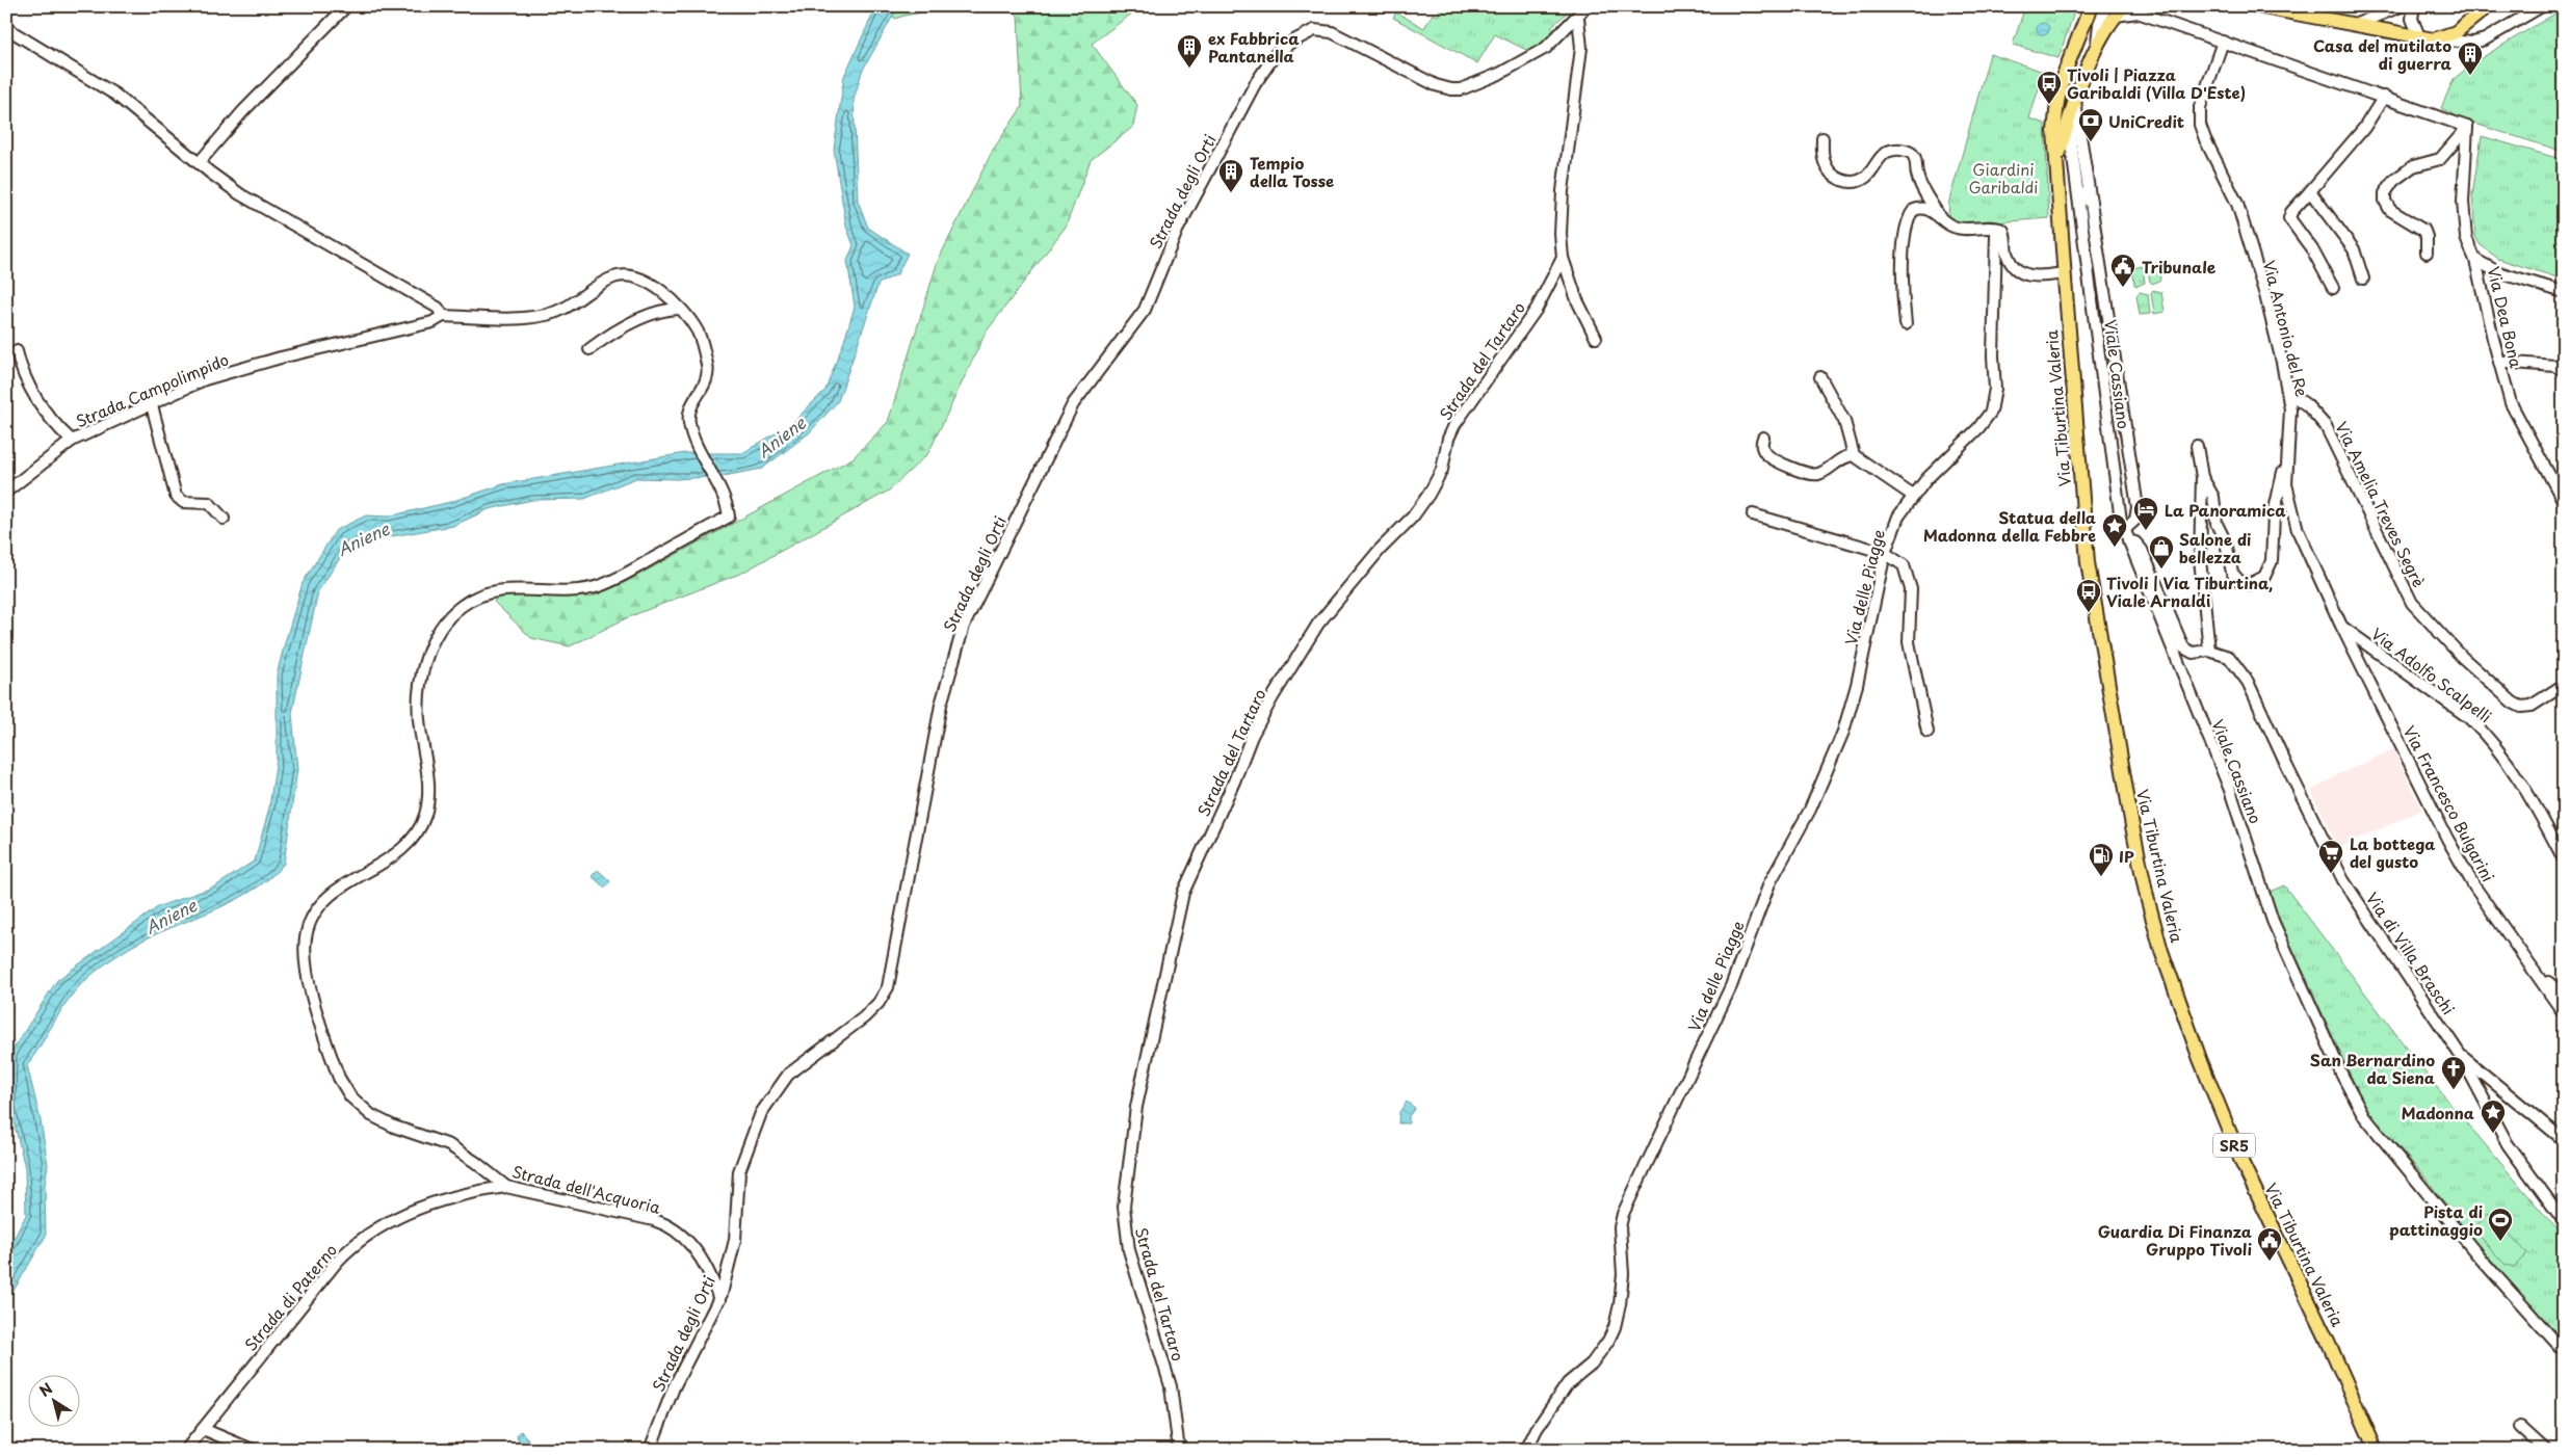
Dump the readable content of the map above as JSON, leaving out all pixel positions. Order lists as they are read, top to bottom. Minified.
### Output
{"streets":{"main road":["Via Tiburtina Valeria","SR5"],"street":["Strada degli Orti","Via Dea Bona","Via Antonio del Re","Strada del Tartaro","Viale Cassiano","Strada Campolimpido","Via Amelia Treves Segrè","Via delle Piagge","Via Adolfo Scalpelli","Via Francesco Bulgarini","Via di Villa Braschi","Strada dell'Acquoria","Strada di Paterno"]},"crossings":[["Strada degli Orti","Strada dell'Acquoria"],["Via Antonio del Re","Via Amelia Treves Segrè"],["Via Antonio del Re","Via Adolfo Scalpelli"],["Via Antonio del Re","Via Francesco Bulgarini"],["Viale Cassiano","Via di Villa Braschi"],["Via Adolfo Scalpelli","Via Francesco Bulgarini"],["Strada dell'Acquoria","Strada di Paterno"]],"water":["Aniene"],"parks":["Giardini Garibaldi"],"places":{"building":["ex Fabbrica Pantanella","Casa del mutilato di guerra","Tempio della Tosse"],"bus stop":["Tivoli | Piazza Garibaldi (Villa D'Este)","Tivoli | Via Tiburtina, Viale Arnaldi"],"bank":["UniCredit"],"public building":["Tribunale","Guardia Di Finanza Gruppo Tivoli"],"hotel":["La Panoramica"],"place":["Statua della Madonna della Febbre","Madonna"],"shop":["Salone di bellezza"],"supermarket":["La bottega del gusto"],"fuel station":["IP"],"church":["San Bernardino da Siena"],"sports":["Pista di pattinaggio"]},"north":"top left"}
